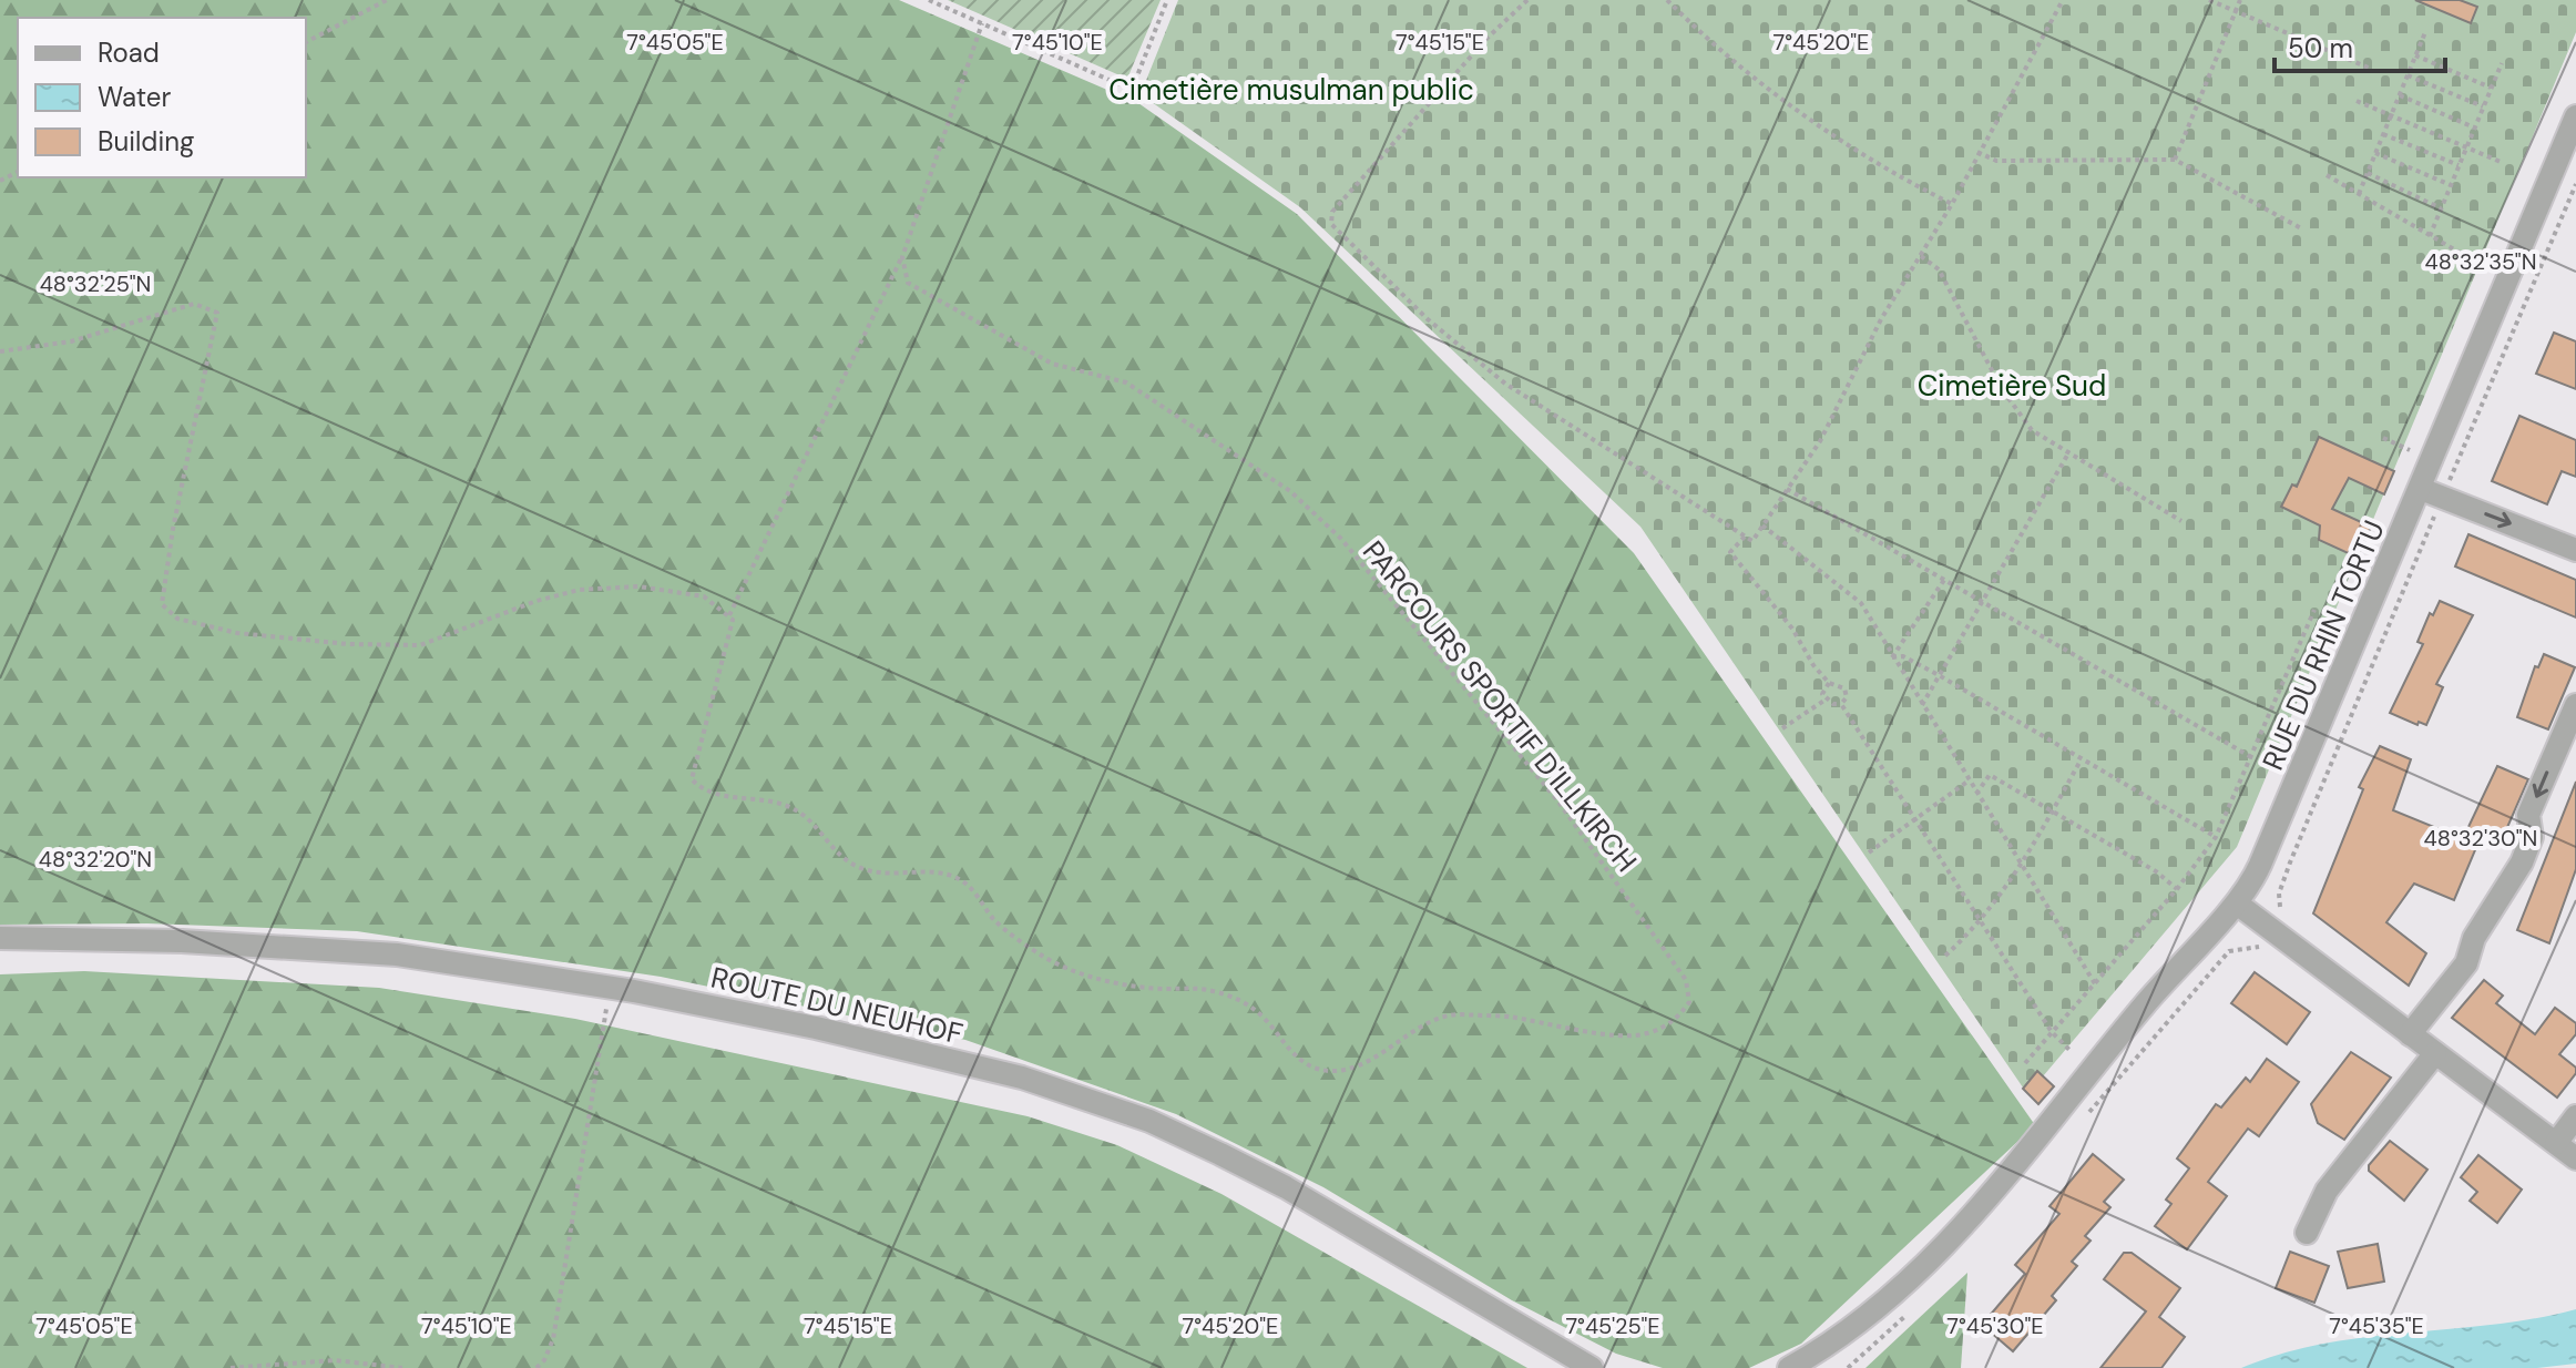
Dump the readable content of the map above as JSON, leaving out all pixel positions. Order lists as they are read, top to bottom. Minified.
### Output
{"streets":{"street":["RUE DU RHIN TORTU","ROUTE DU NEUHOF"],"path":["PARCOURS SPORTIF D'ILLKIRCH"]},"parks":["Cimetière musulman public","Cimetière Sud"],"legend":["Road","Water","Building"],"scale_bar":"50 m","coordinates":["7°45'05\"E","7°45'10\"E","7°45'15\"E","7°45'20\"E","48°32'35\"N","48°32'25\"N","48°32'30\"N","48°32'20\"N","7°45'25\"E","7°45'30\"E","7°45'35\"E"]}
